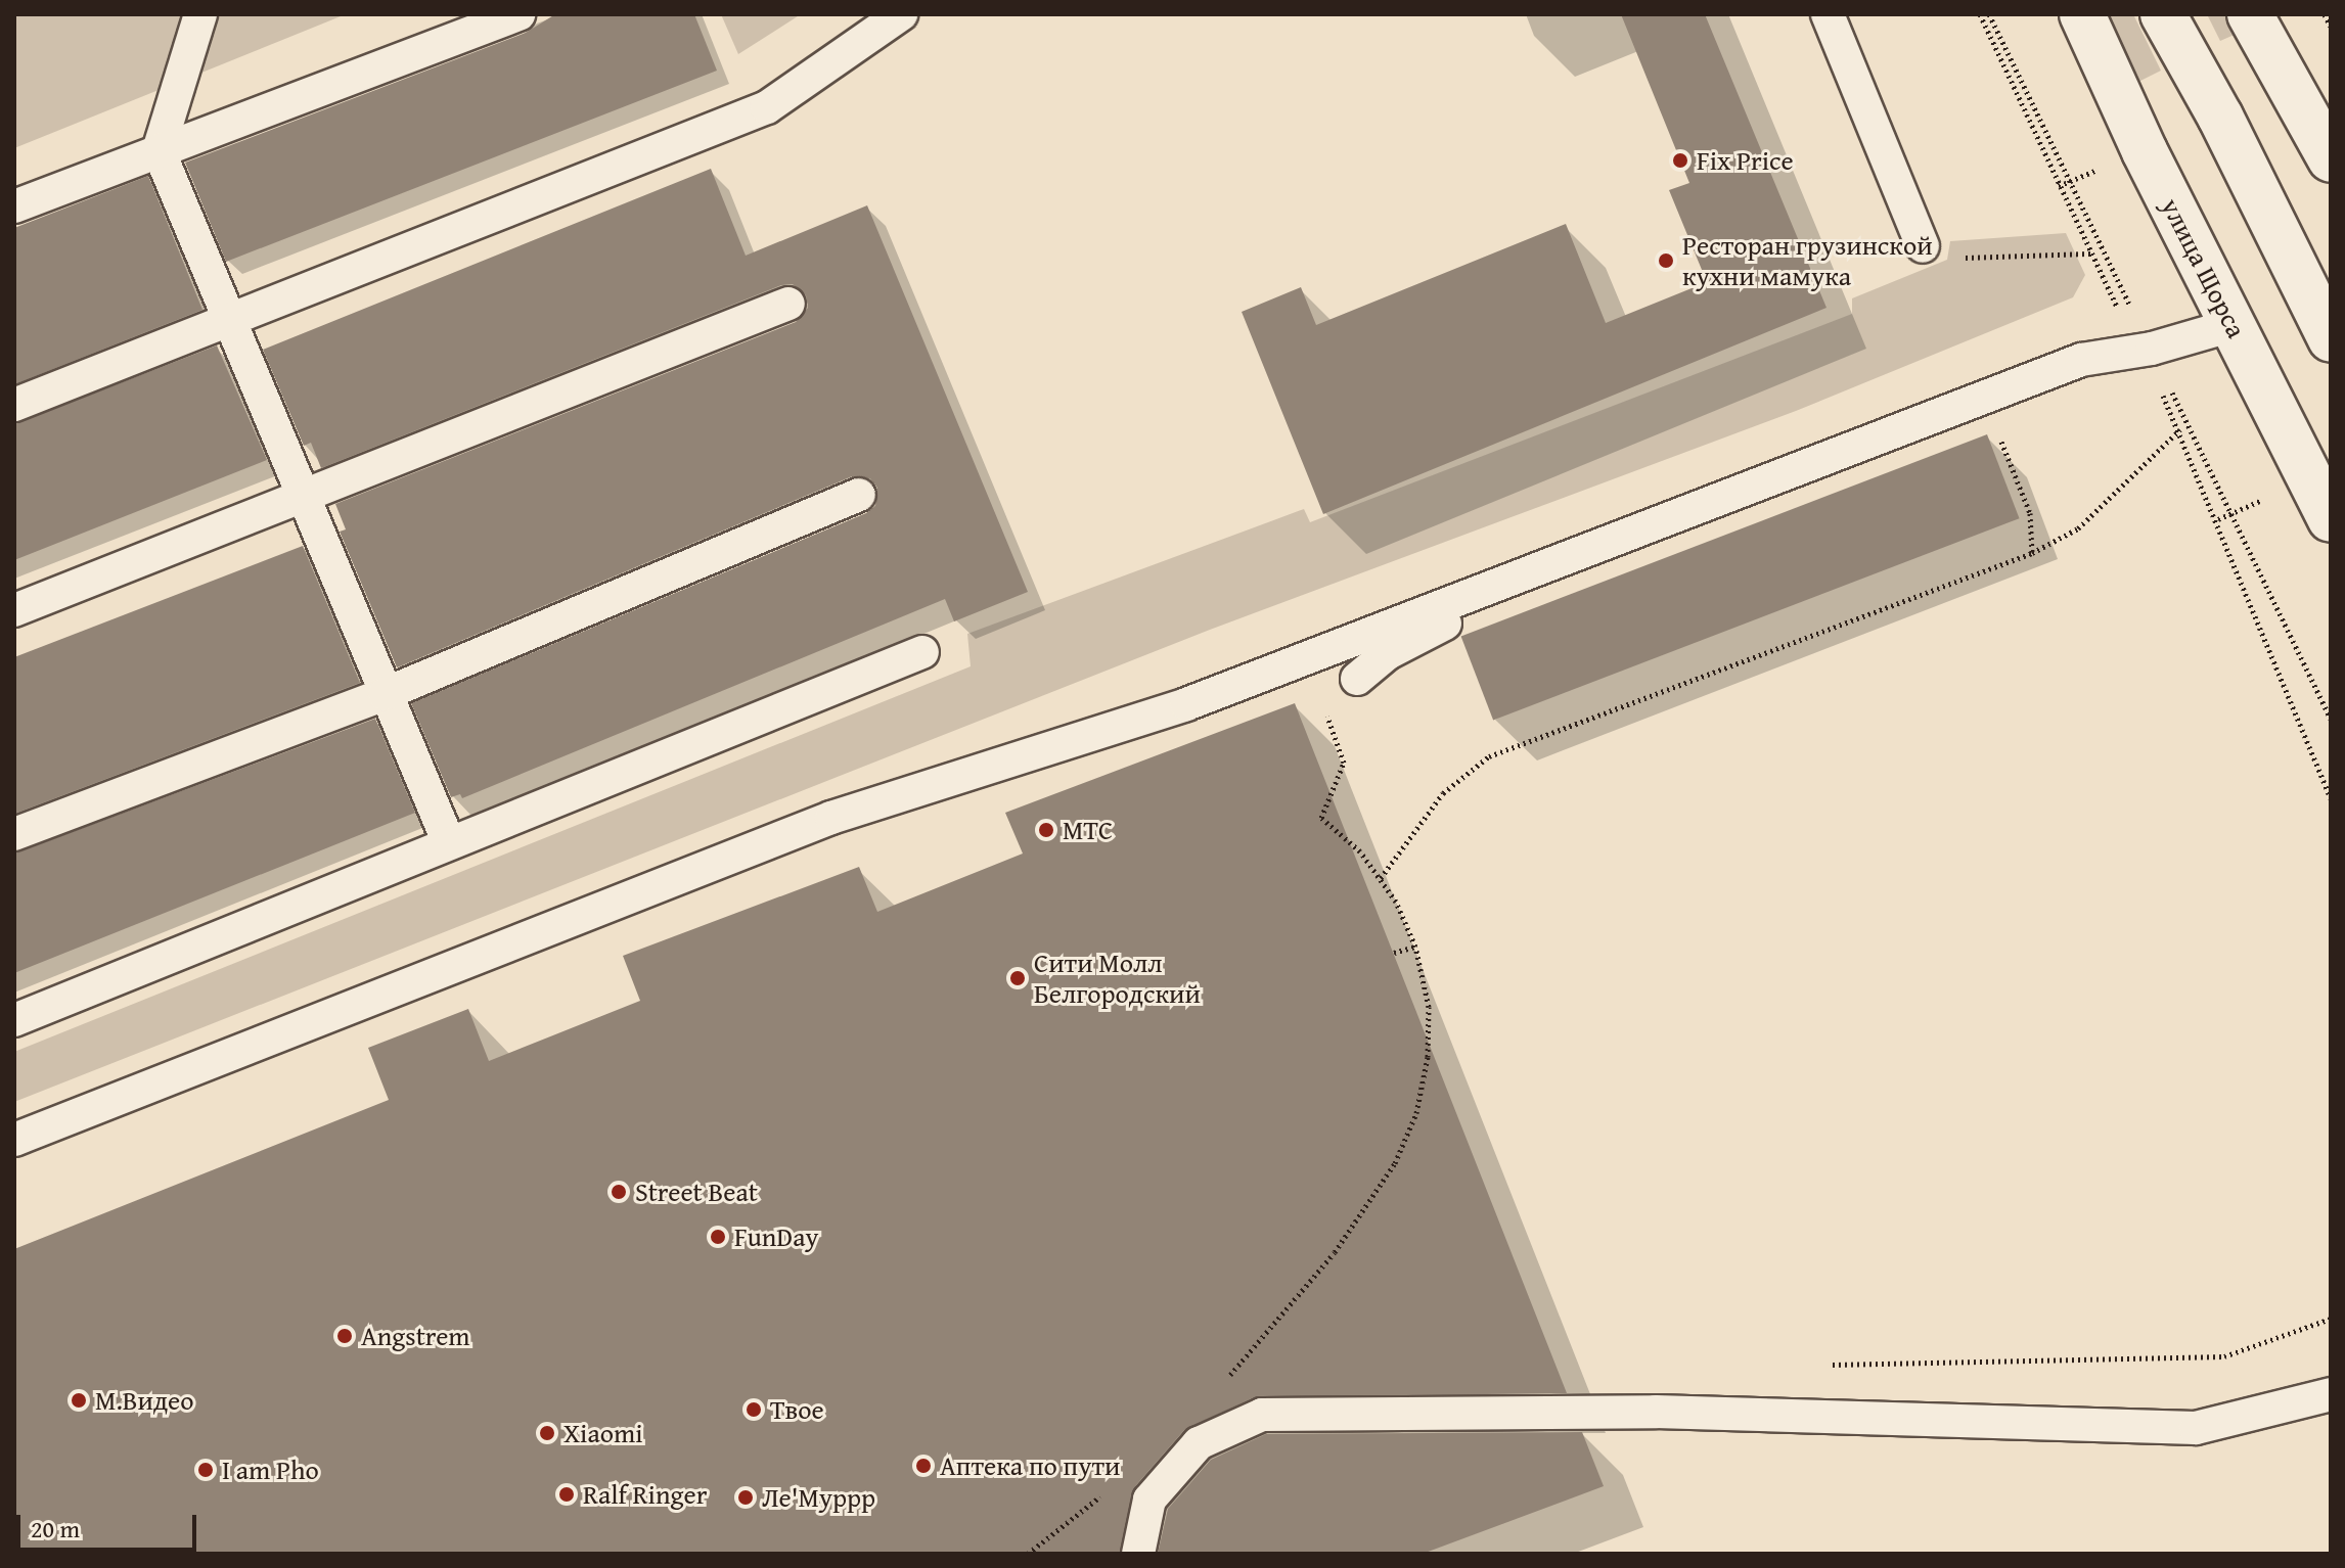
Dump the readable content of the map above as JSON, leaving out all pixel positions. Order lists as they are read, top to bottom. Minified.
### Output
{"streets":{"main road":["улица Щорса"]},"places":["Fix Price","Ресторан грузинской кухни мамука","МТС","Сити Молл Белгородский","Street Beat","FunDay","Angstrem","М.Видео","Твое","Xiaomi","Аптека по пути","I am Pho","Ralf Ringer","Ле'Муррр"],"scale_bar":"20 m"}
